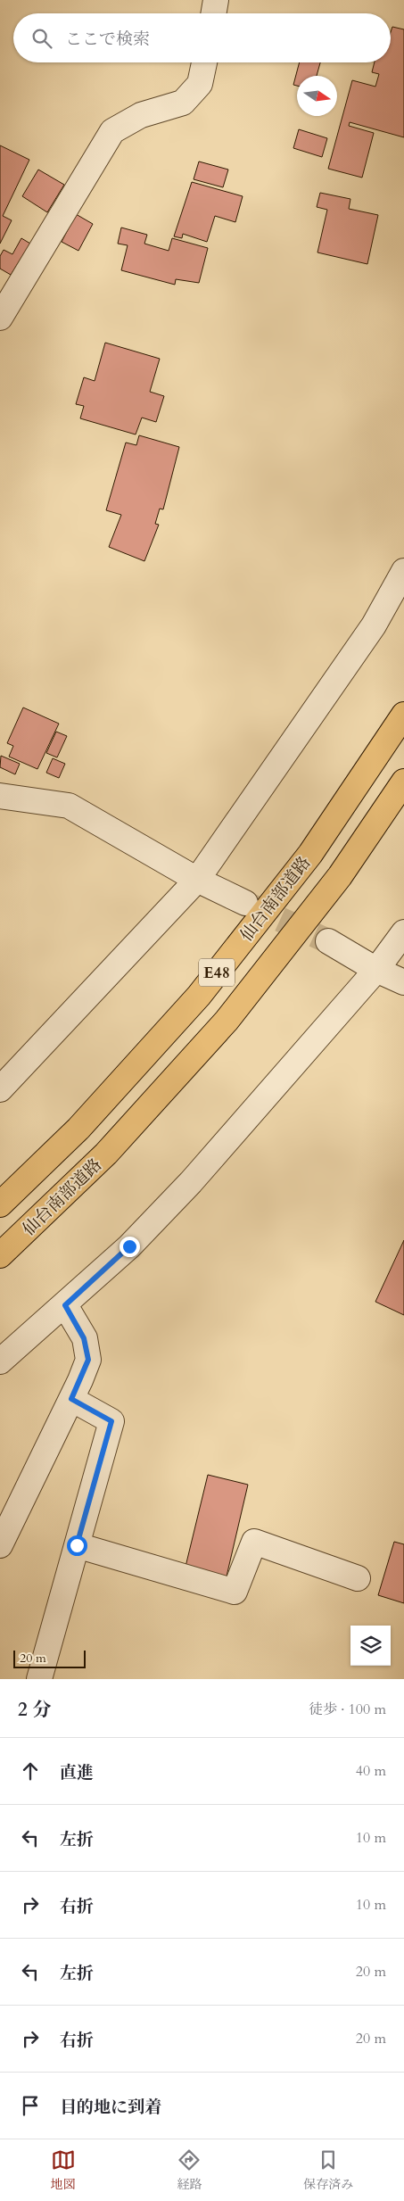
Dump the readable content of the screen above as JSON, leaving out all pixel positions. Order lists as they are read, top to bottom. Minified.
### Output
{"streets":{"highway":["仙台南部道路","E48"]},"scale_bar":"20 m","north":"right","page":{"search":"ここで検索","scale":"20 m","heading":["2 分","徒歩 · 100 m"],"list":[["直進","40 m"],["左折","10 m"],["右折","10 m"],["左折","20 m"],["右折","20 m"],"目的地に到着"],"nav":["地図","経路","保存済み"]}}
